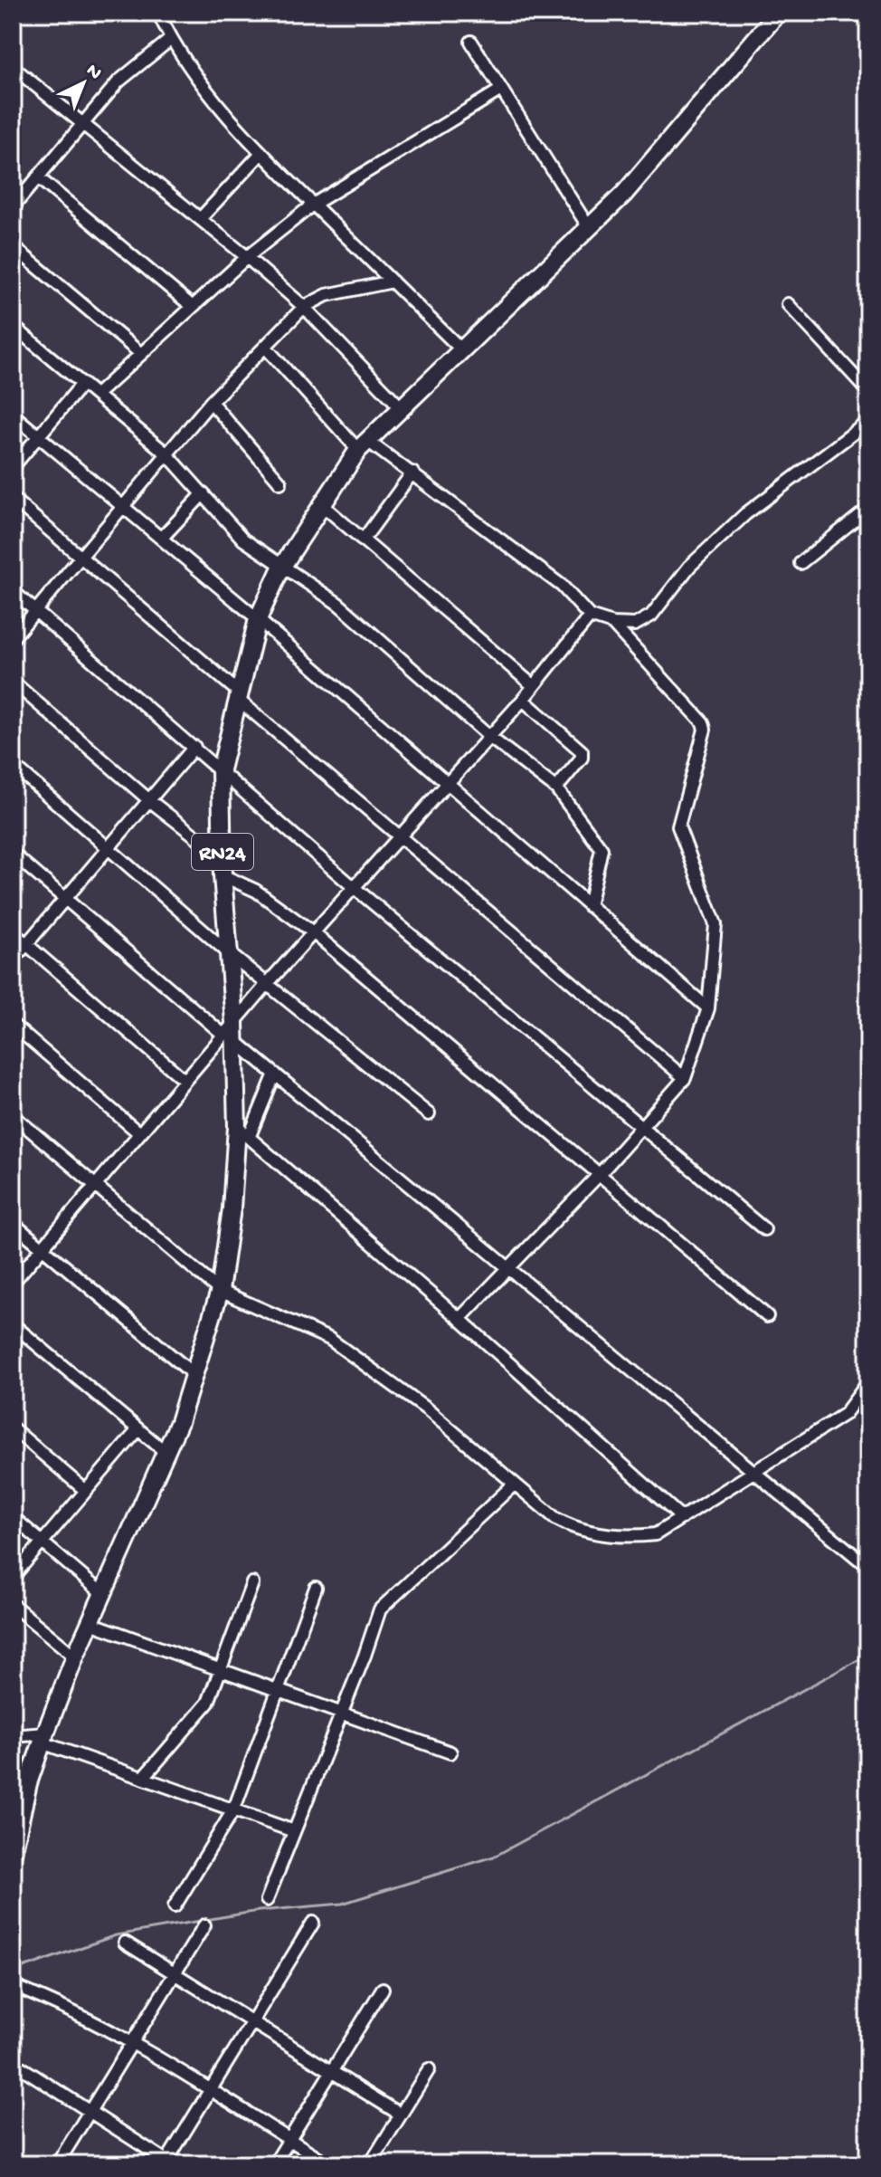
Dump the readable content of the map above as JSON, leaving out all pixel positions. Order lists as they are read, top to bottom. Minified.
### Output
{"streets":{"main road":["RN24"]},"north":"top right"}
